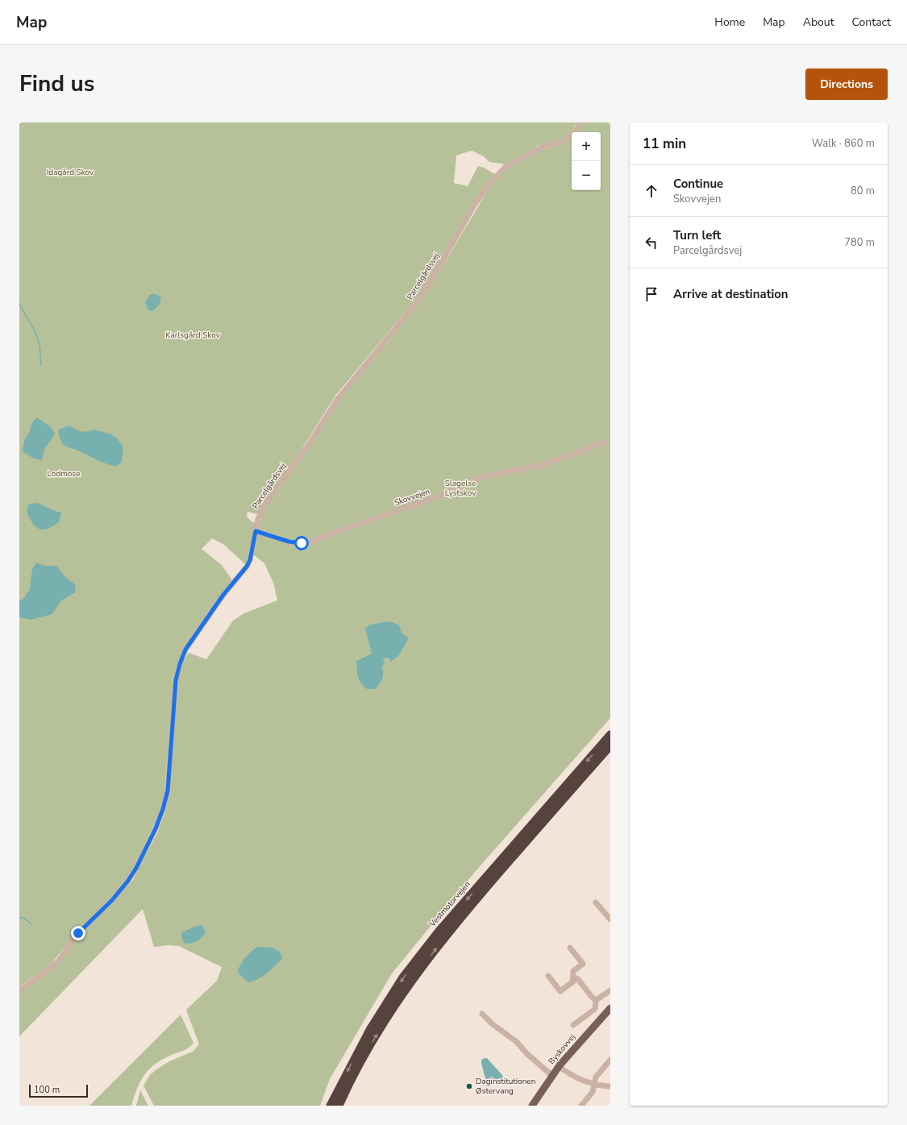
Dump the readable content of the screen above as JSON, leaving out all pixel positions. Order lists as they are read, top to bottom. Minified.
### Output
{"streets":{"highway":["Vestmotorvejen"],"main road":["Byskovvej"],"street":["Parcelgårdsvej","Skovvejen"]},"crossings":[["Parcelgårdsvej","Skovvejen"]],"parks":["Idagård Skov","Karlsgård Skov","Lodmose","Slagelse Lystskov"],"places":["Daginstitutionen Østervang"],"scale_bar":"100 m","page":{"header":"Map","nav":["Home","Map","About","Contact"],"title":"Find us","buttons":"Directions","heading":["11 min","Walk · 860 m"],"map_buttons":["+","−"],"list":[["Continue","Skovvejen","80 m"],["Turn left","Parcelgårdsvej","780 m"],"Arrive at destination"],"scale":"100 m"}}
